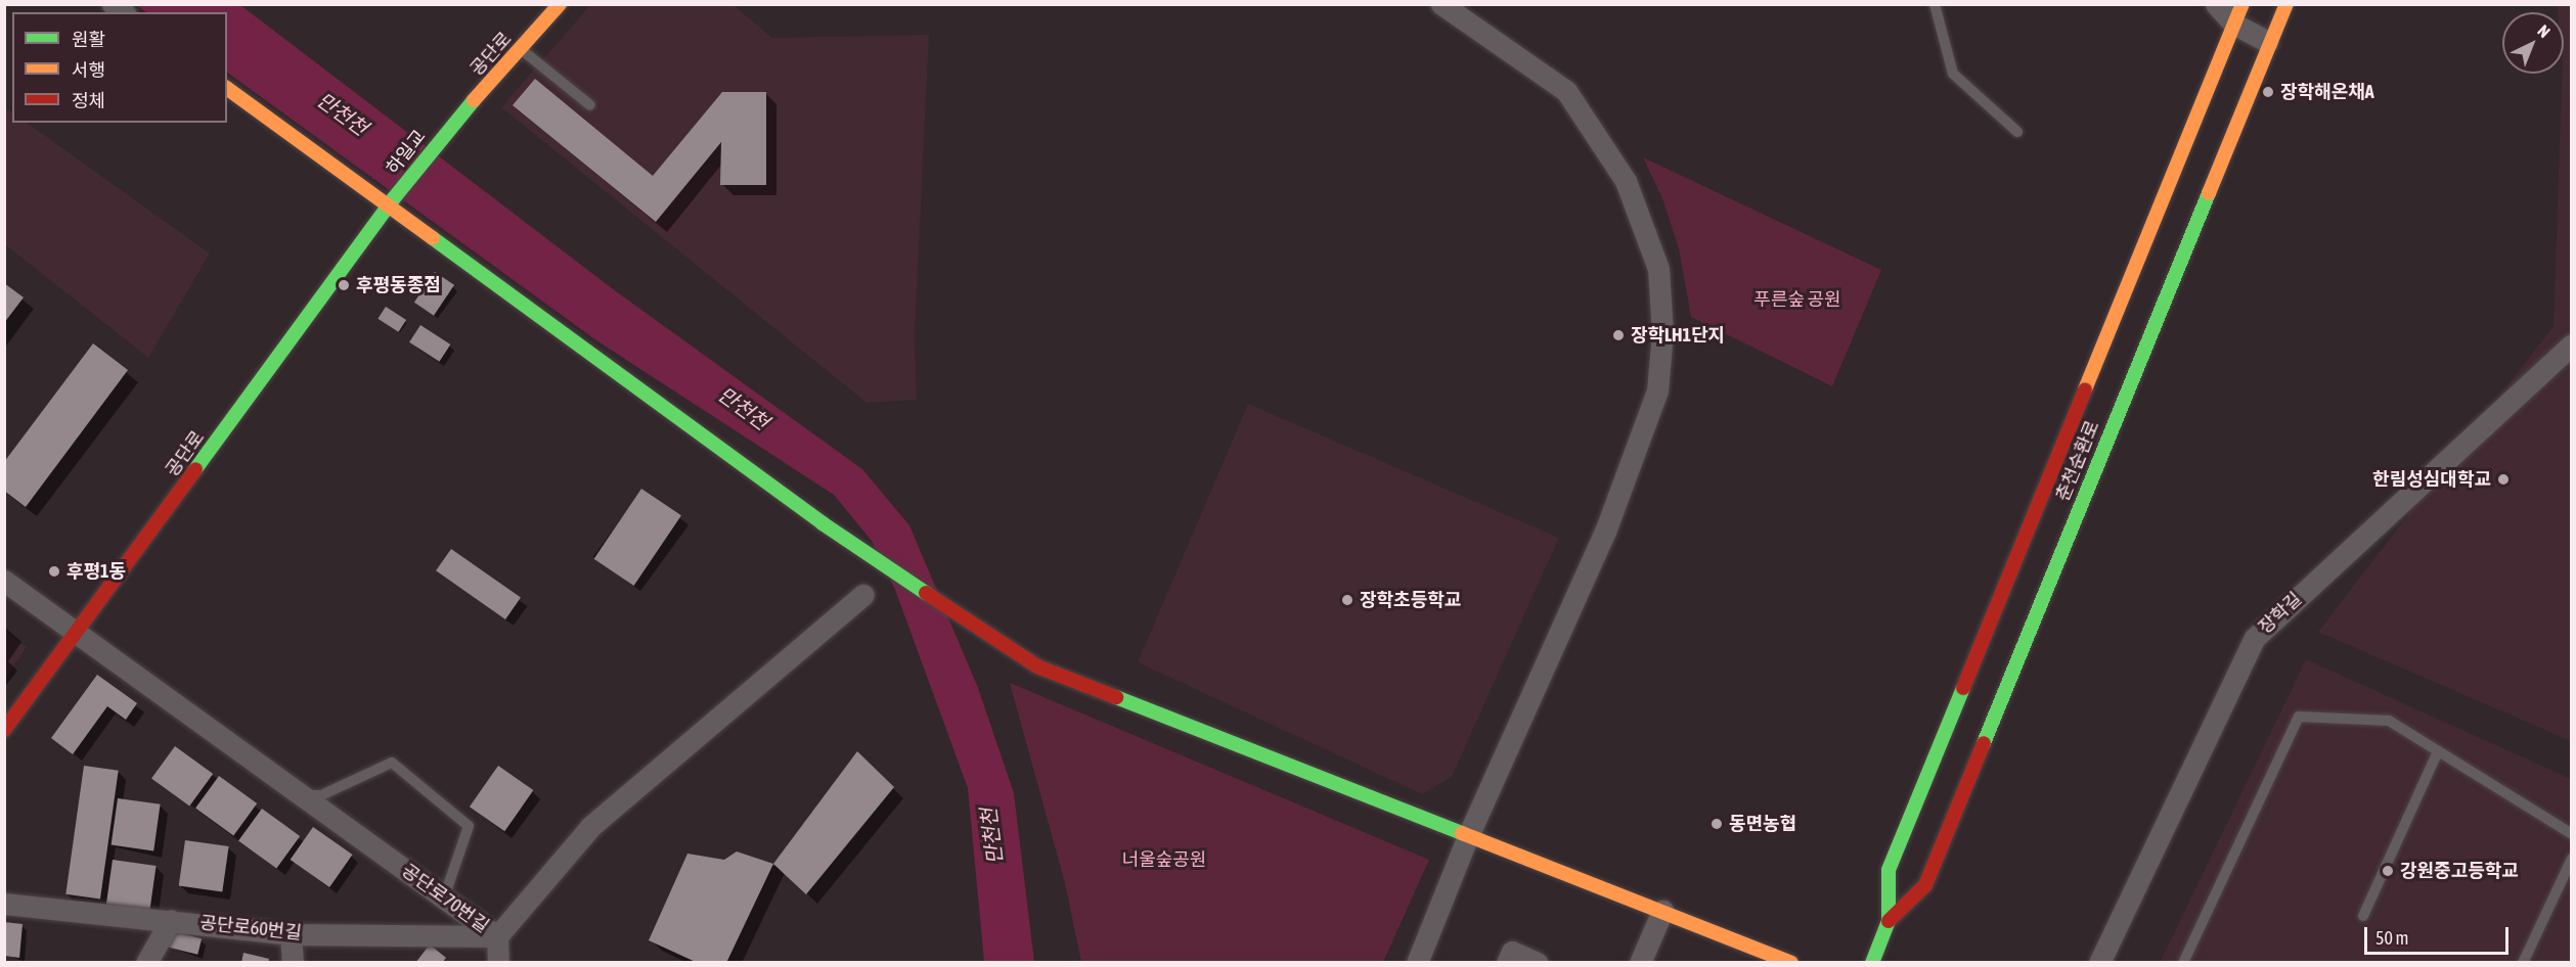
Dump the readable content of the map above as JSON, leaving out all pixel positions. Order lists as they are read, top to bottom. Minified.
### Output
{"streets":{"street":["공단로","하일교","춘천순환로","장학길","공단로70번길","공단로60번길"]},"crossings":[["공단로","하일교"],["공단로","공단로70번길"],["공단로70번길","공단로60번길"]],"water":["만천천"],"parks":["푸른숲 공원","너울숲공원"],"places":["장학해온채A","후평동종점","장학LH1단지","한림성심대학교","후평1동","장학초등학교","동면농협","강원중고등학교"],"legend":["원활","서행","정체"],"scale_bar":"50 m","north":"top right"}
